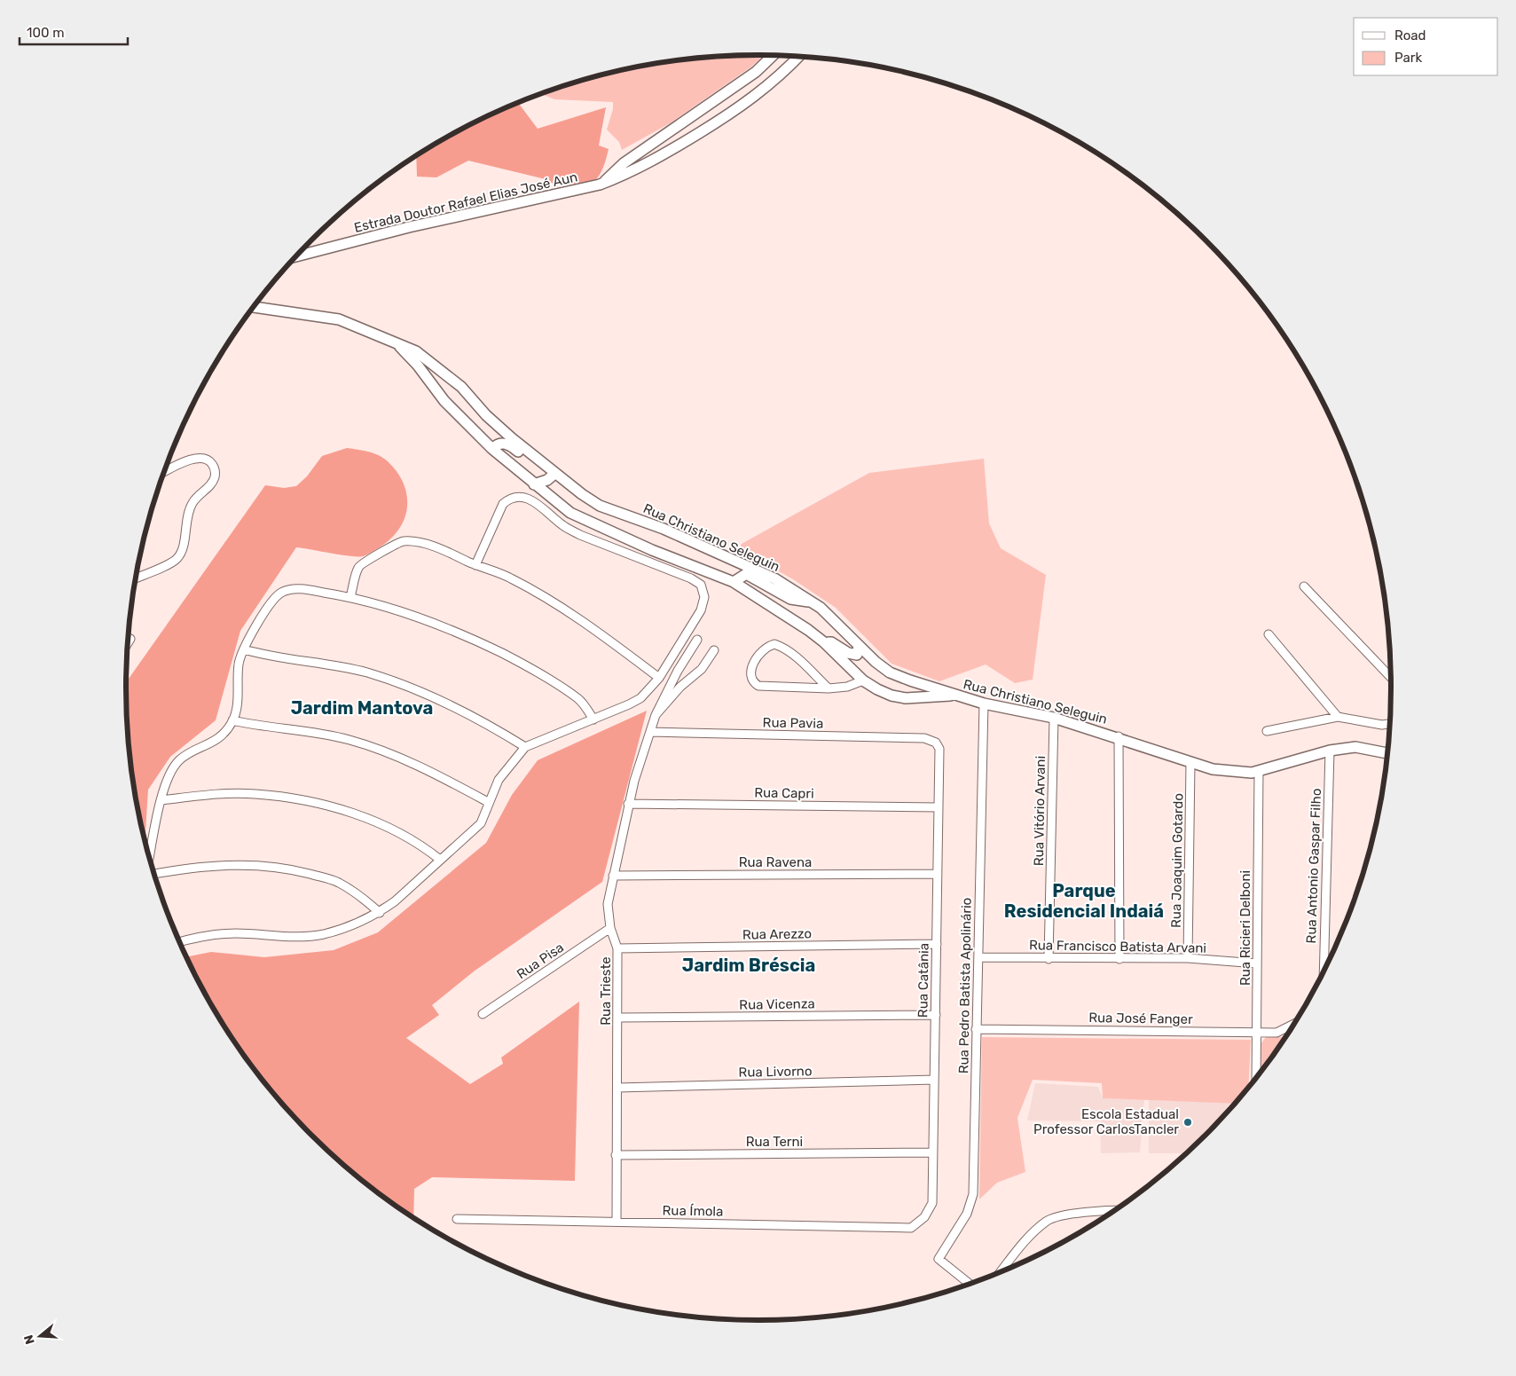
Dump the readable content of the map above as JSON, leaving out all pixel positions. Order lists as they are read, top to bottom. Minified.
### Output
{"streets":{"main road":["Estrada Doutor Rafael Elias José Aun","Rua Christiano Seleguin"],"street":["Rua Pavia","Rua Capri","Rua Vitório Arvani","Rua Joaquim Gotardo","Rua Ravena","Rua Antonio Gaspar Filho","Rua Ricieri Delboni","Rua Arezzo","Rua Francisco Batista Arvani","Rua Pisa","Rua Catânia","Rua Pedro Batista Apolinário","Rua Trieste","Rua Vicenza","Rua José Fanger","Rua Livorno","Rua Terni","Rua Ímola"]},"crossings":[["Rua Christiano Seleguin","Rua Vitório Arvani"],["Rua Christiano Seleguin","Rua Joaquim Gotardo"],["Rua Christiano Seleguin","Rua Antonio Gaspar Filho"],["Rua Christiano Seleguin","Rua Ricieri Delboni"],["Rua Christiano Seleguin","Rua Pedro Batista Apolinário"],["Rua Pavia","Rua Catânia"],["Rua Pavia","Rua Trieste"],["Rua Capri","Rua Catânia"],["Rua Capri","Rua Trieste"],["Rua Vitório Arvani","Rua Francisco Batista Arvani"],["Rua Joaquim Gotardo","Rua Francisco Batista Arvani"],["Rua Ravena","Rua Catânia"],["Rua Ravena","Rua Trieste"],["Rua Ricieri Delboni","Rua Francisco Batista Arvani"],["Rua Ricieri Delboni","Rua José Fanger"],["Rua Arezzo","Rua Catânia"],["Rua Arezzo","Rua Trieste"],["Rua Francisco Batista Arvani","Rua Pedro Batista Apolinário"],["Rua Pisa","Rua Trieste"],["Rua Catânia","Rua Vicenza"],["Rua Catânia","Rua Livorno"],["Rua Catânia","Rua Terni"],["Rua Catânia","Rua Ímola"],["Rua Pedro Batista Apolinário","Rua José Fanger"],["Rua Trieste","Rua Vicenza"],["Rua Trieste","Rua Livorno"],["Rua Trieste","Rua Terni"],["Rua Trieste","Rua Ímola"]],"districts":["Jardim Mantova","Parque Residencial Indaiá","Jardim Bréscia"],"places":["Escola Estadual Professor CarlosTancler"],"legend":["Road","Park"],"scale_bar":"100 m","north":"left"}
